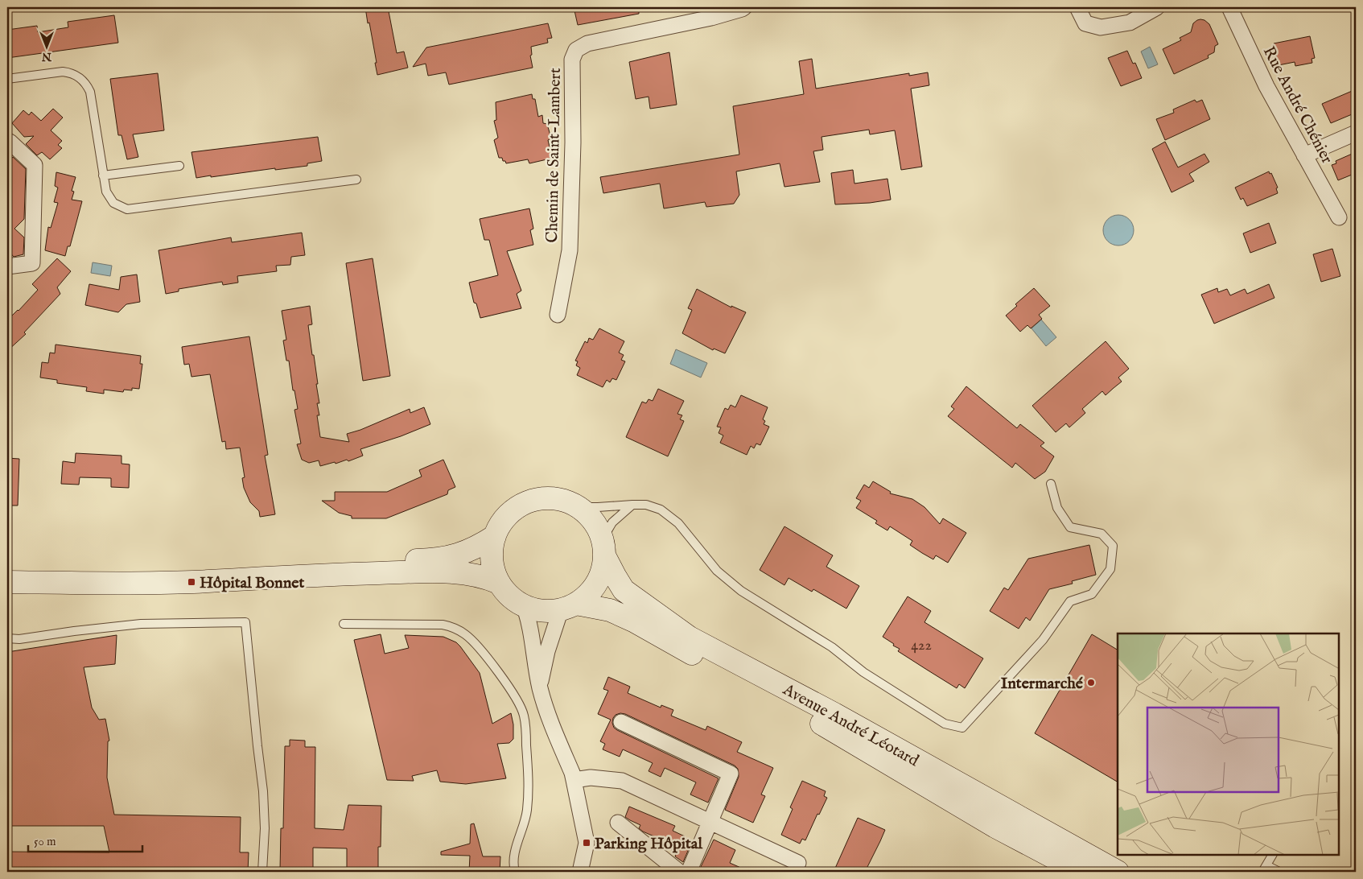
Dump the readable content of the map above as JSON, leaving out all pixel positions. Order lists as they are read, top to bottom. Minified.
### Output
{"streets":{"main road":["Avenue André Léotard"],"street":["Rue André Chénier","Chemin de Saint-Lambert"]},"places":{"transit":["Hôpital Bonnet","Parking Hôpital"],"other":["Intermarché"]},"house_numbers":["422"],"scale_bar":"50 m","north":"bottom"}
